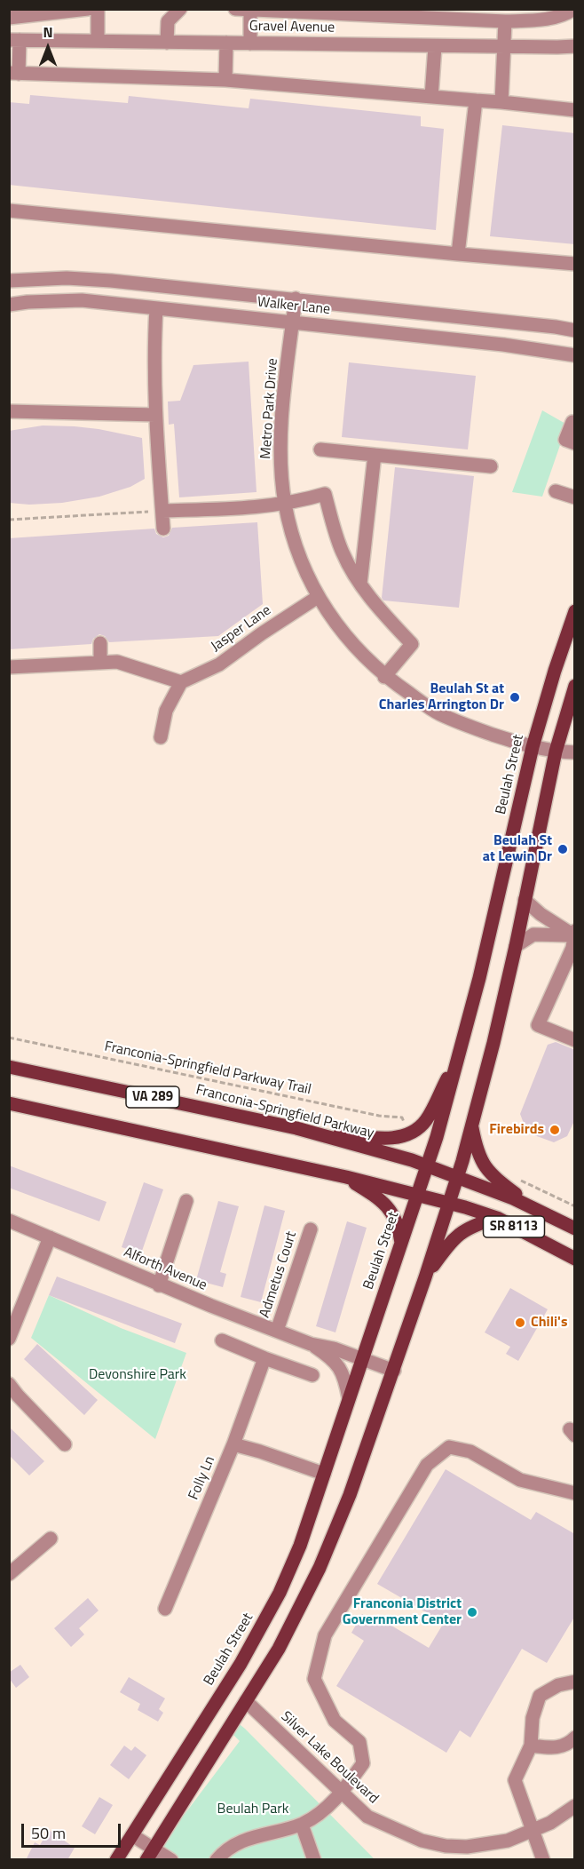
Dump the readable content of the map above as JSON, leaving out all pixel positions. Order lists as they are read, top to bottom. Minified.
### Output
{"streets":{"main road":["Beulah Street","VA 289","Franconia-Springfield Parkway","SR 8113"],"street":["Gravel Avenue","Walker Lane","Metro Park Drive","Jasper Lane","Alforth Avenue","Admetus Court","Folly Ln","Silver Lake Boulevard"],"path":["Franconia-Springfield Parkway Trail"]},"crossings":[["Walker Lane","Metro Park Drive"],["Metro Park Drive","Jasper Lane"],["Metro Park Drive","Beulah Street"],["Beulah Street","VA 289"],["Beulah Street","Franconia-Springfield Parkway"],["Beulah Street","SR 8113"],["Beulah Street","Alforth Avenue"],["VA 289","SR 8113"],["Franconia-Springfield Parkway","SR 8113"],["Alforth Avenue","Admetus Court"]],"parks":["Devonshire Park","Beulah Park"],"places":["Beulah St at Charles Arrington Dr","Beulah St at Lewin Dr","Firebirds","Chili's","Franconia District Government Center"],"scale_bar":"50 m","north":"top"}
